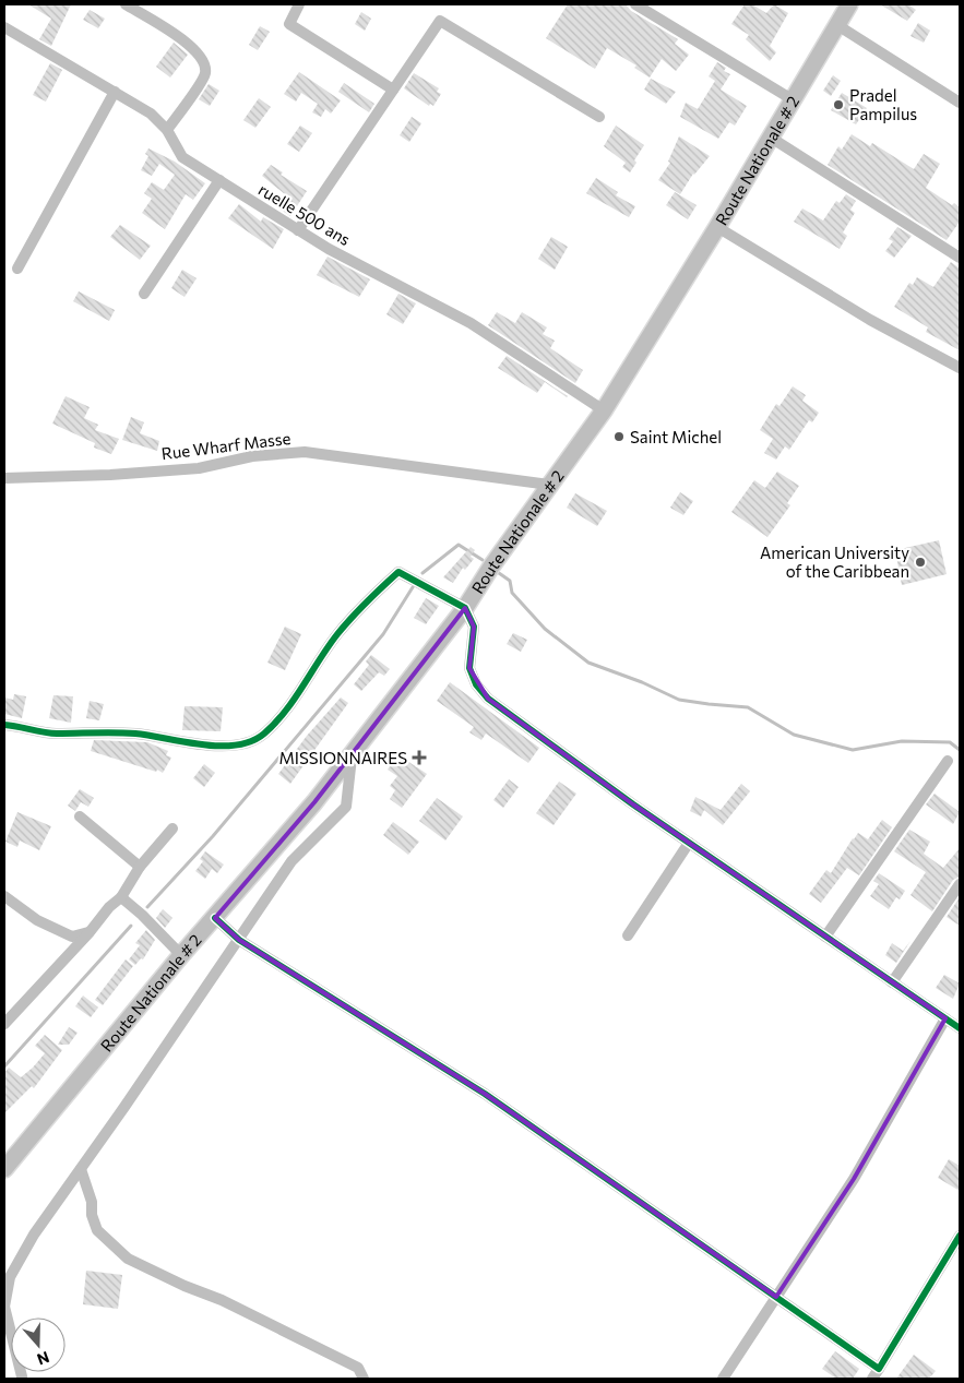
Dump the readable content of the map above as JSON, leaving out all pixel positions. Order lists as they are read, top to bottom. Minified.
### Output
{"streets":{"main road":["Route Nationale # 2"],"street":["ruelle 500 ans","Rue Wharf Masse"]},"crossings":[["Route Nationale # 2","ruelle 500 ans"],["Route Nationale # 2","Rue Wharf Masse"]],"places":{"other":["Pradel Pampilus","Saint Michel","American University of the Caribbean"],"health":["MISSIONNAIRES"]},"north":"bottom"}
